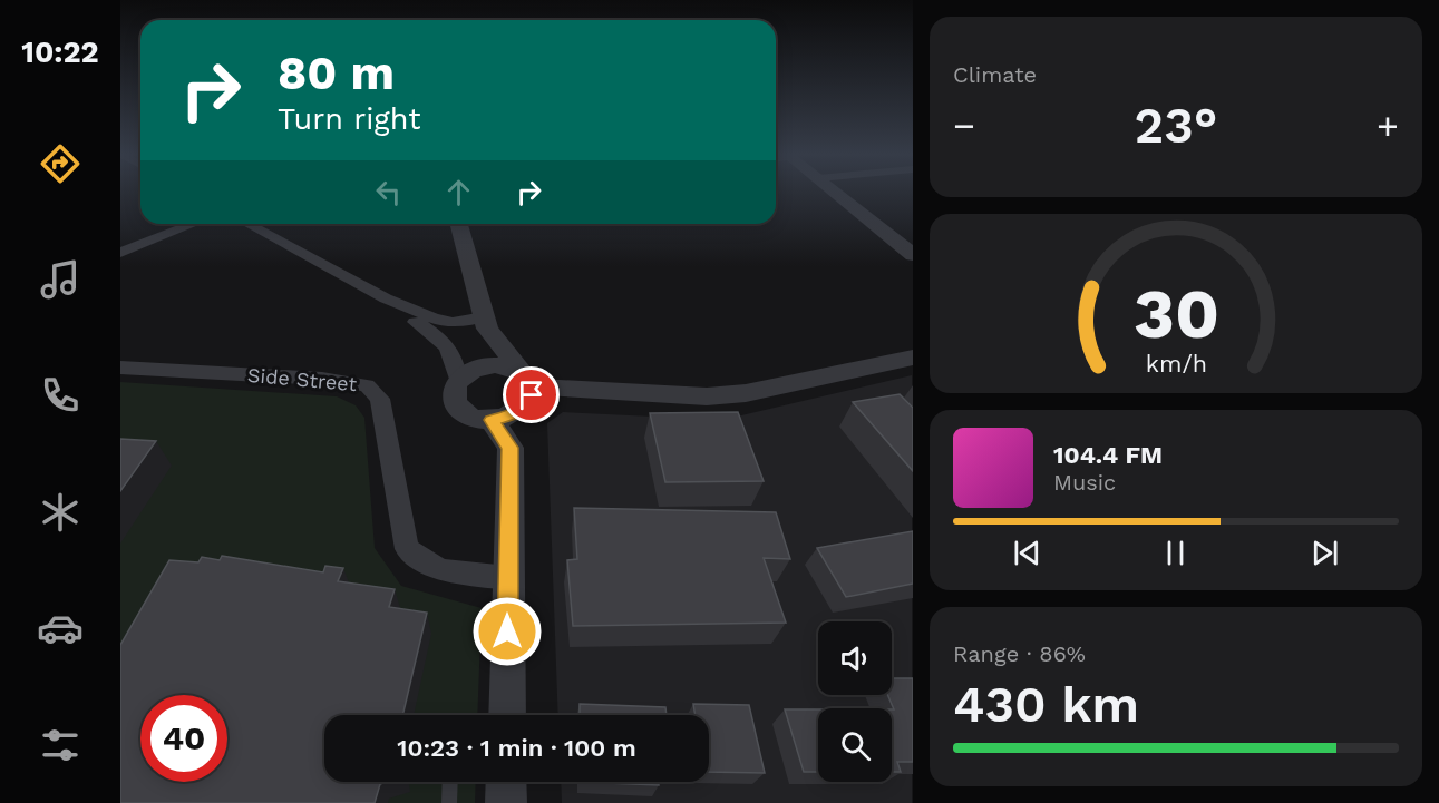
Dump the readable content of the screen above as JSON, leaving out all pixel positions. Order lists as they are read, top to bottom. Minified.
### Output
{"streets":{"street":["Side Street"]},"page":{"tabs":"10:22","tile":["Climate",["Range · 86%","430 km"]],"turn":["80 m","Turn right"],"heat":["−","23°","+"],"song":["104.4 FM","Music"],"limit":"40","trip":"10:23 · 1 min · 100 m","gauge":["30","km/h"]}}
